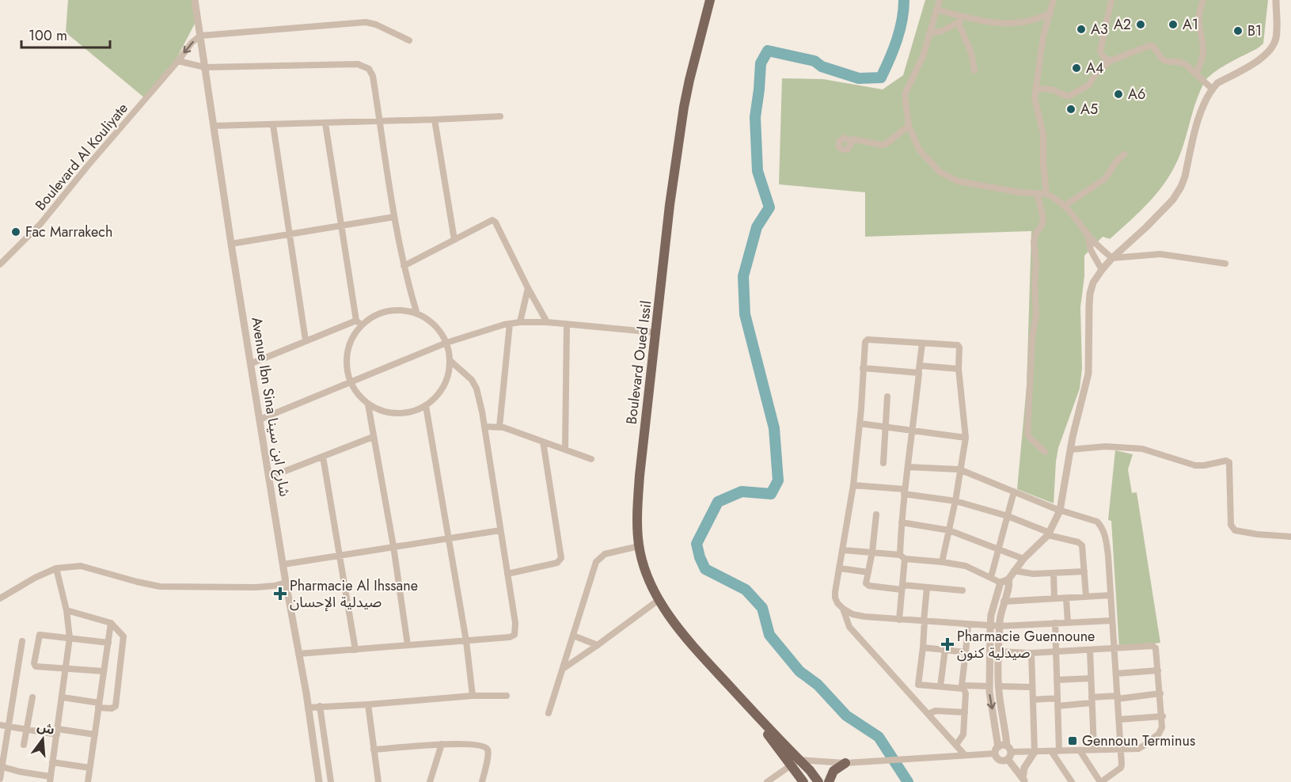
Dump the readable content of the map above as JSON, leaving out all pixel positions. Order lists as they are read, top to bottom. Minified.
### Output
{"streets":{"main road":["Boulevard Oued Issil"],"street":["Boulevard Al Kouliyate","Avenue Ibn Sina شارع ابن سينا"]},"crossings":[["Boulevard Al Kouliyate","Avenue Ibn Sina شارع ابن سينا"]],"places":{"other":["A2","A1","A3","B1","A4","A6","A5","Fac Marrakech"],"health":["Pharmacie Al Ihssane صيدلية الإحسان","Pharmacie Guennoune صيدلية كنون"],"transit":["Gennoun Terminus"]},"scale_bar":"100 m","north":"top"}
